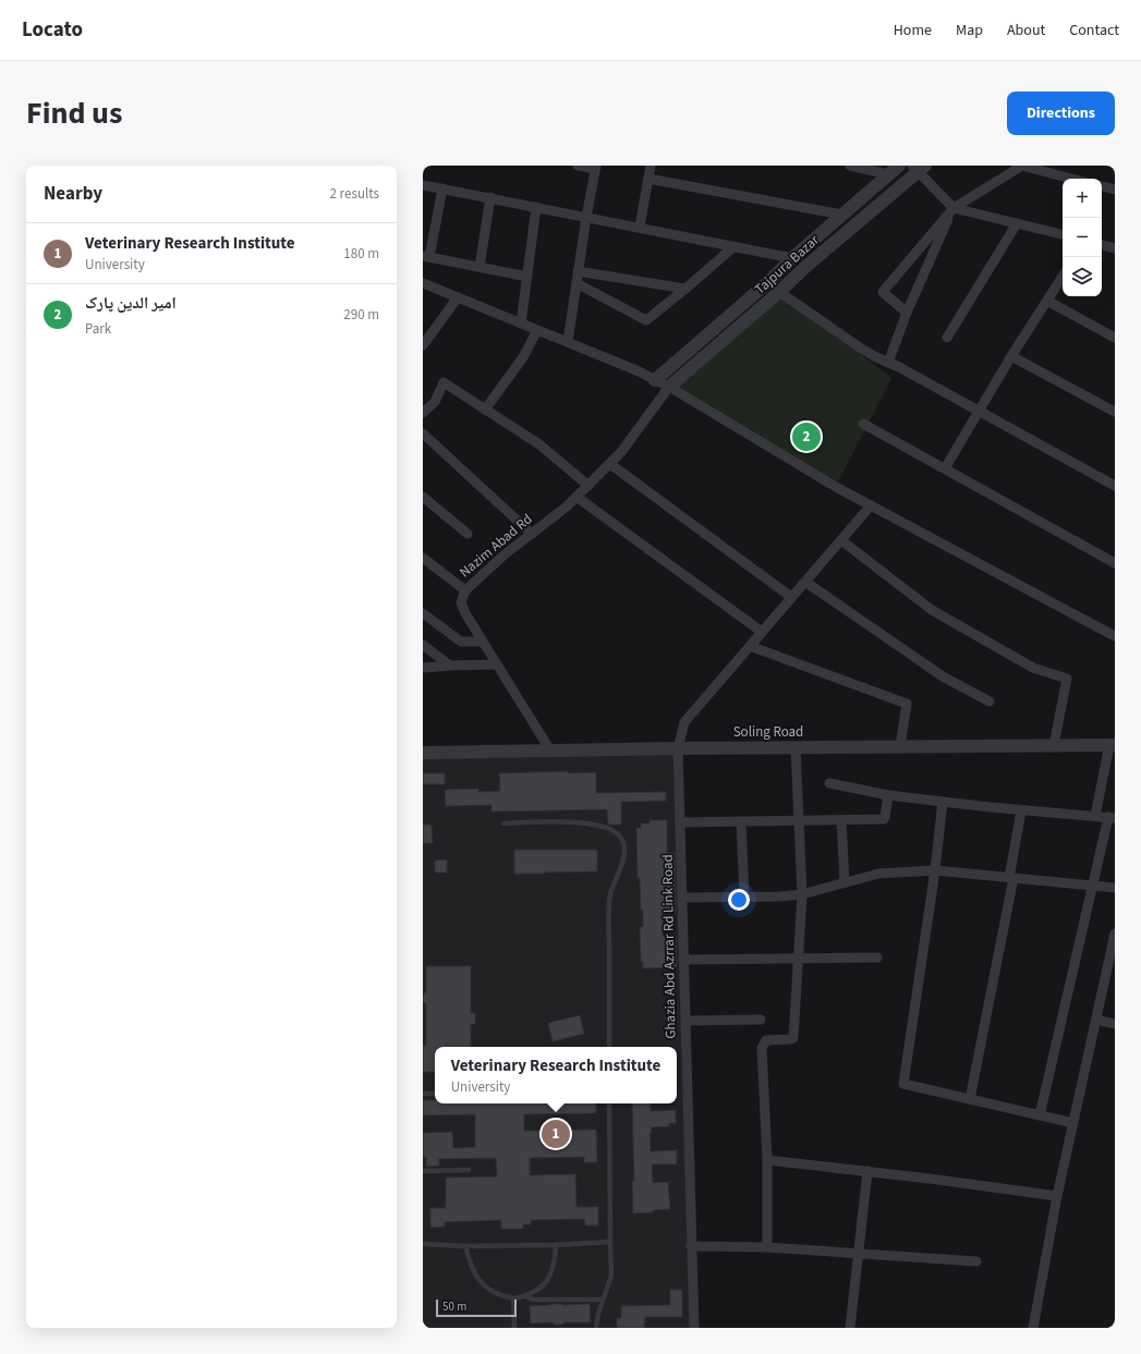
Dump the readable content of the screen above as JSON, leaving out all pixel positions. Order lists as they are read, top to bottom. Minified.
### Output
{"streets":{"street":["Tajpura Bazar","Nazim Abad Rd","Soling Road","Ghazia Abd Azrrar Rd Link Road"]},"crossings":[["Tajpura Bazar","Nazim Abad Rd"],["Nazim Abad Rd","Soling Road"],["Soling Road","Ghazia Abd Azrrar Rd Link Road"]],"scale_bar":"50 m","page":{"header":"Locato","nav":["Home","Map","About","Contact"],"title":"Find us","buttons":"Directions","heading":["Nearby","2 results"],"map_buttons":["+","−"],"list":[{"mark":"1","name":"Veterinary Research Institute","note":"University","value":"180 m"},{"mark":"2","name":"امیر الدین پارک","note":"Park","value":"290 m"}],"pins":["2","1"],"popup":["Veterinary Research Institute","University"],"scale":"50 m"}}
